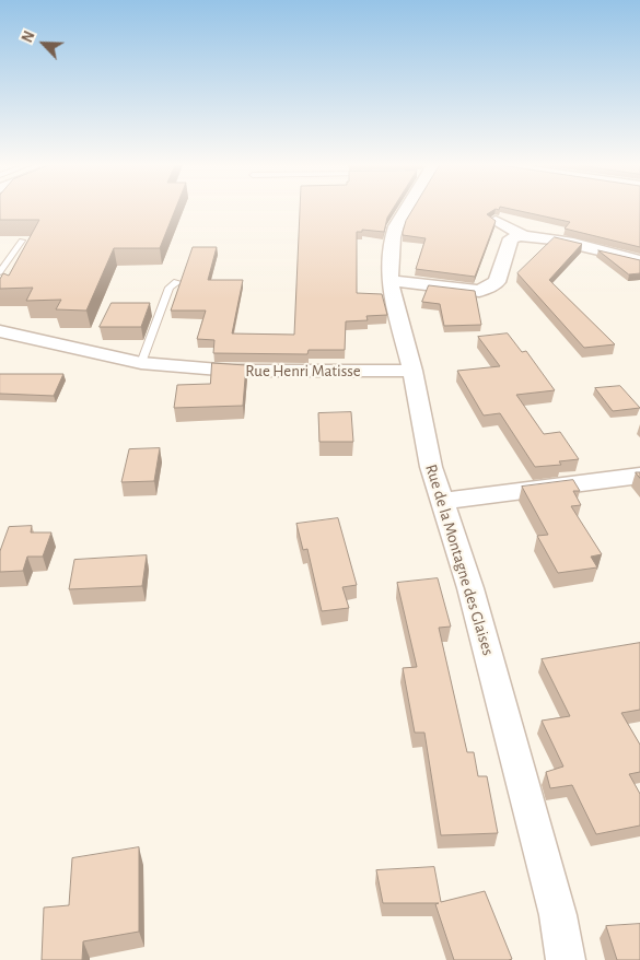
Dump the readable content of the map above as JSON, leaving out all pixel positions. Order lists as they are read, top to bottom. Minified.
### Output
{"streets":{"street":["Rue Henri Matisse","Rue de la Montagne des Glaises"]},"crossings":[["Rue Henri Matisse","Rue de la Montagne des Glaises"]],"north":"top left"}
